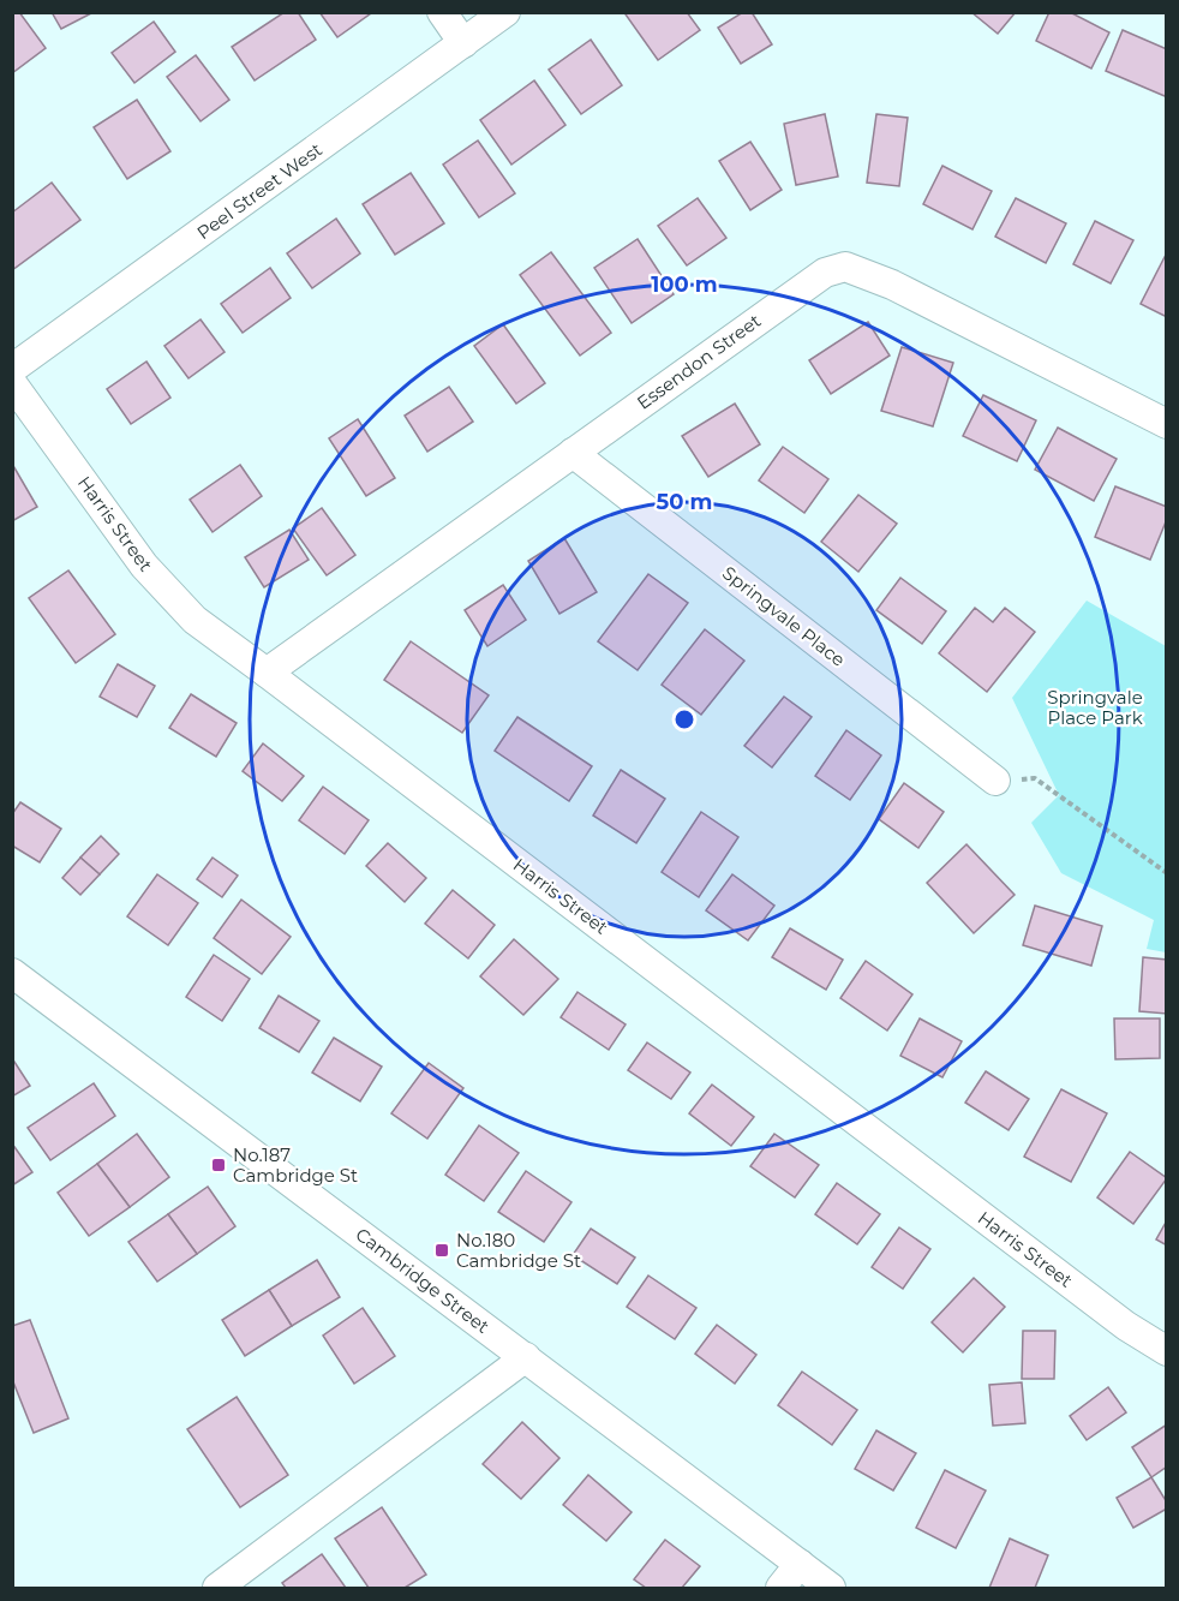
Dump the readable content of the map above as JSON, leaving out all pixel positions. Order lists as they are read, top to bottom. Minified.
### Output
{"streets":{"street":["Peel Street West","Essendon Street","Harris Street","Springvale Place","Cambridge Street"]},"crossings":[["Essendon Street","Harris Street"],["Essendon Street","Springvale Place"]],"parks":["Springvale Place Park"],"places":{"transit":["No.187 Cambridge St","No.180 Cambridge St"]},"rings":["100 m","50 m"]}
